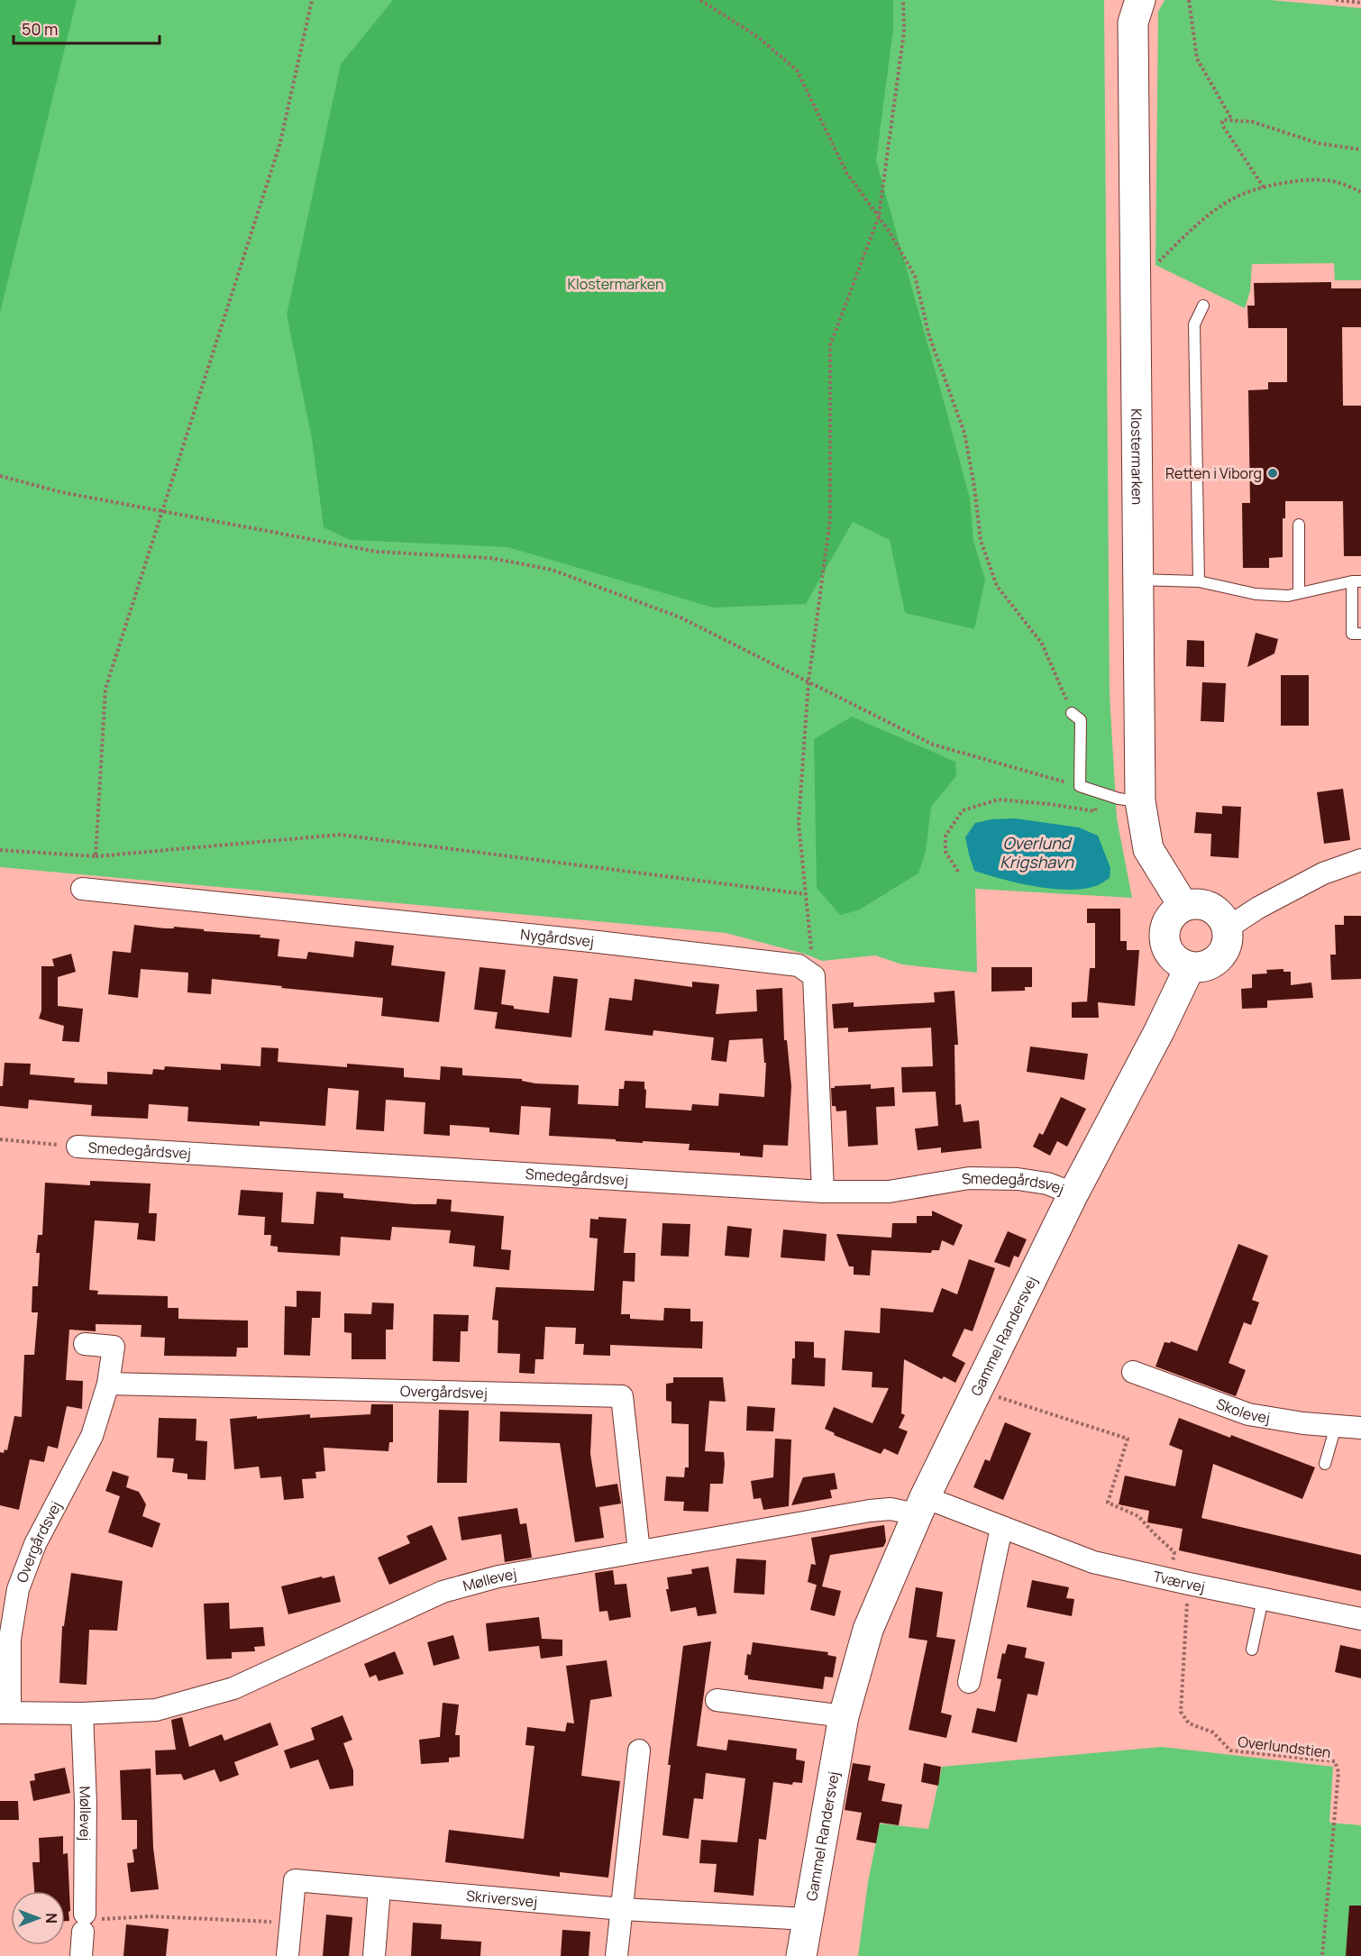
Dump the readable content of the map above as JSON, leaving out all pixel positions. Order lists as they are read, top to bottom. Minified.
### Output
{"streets":{"street":["Klostermarken","Nygårdsvej","Smedegårdsvej","Gammel Randersvej","Overgårdsvej","Skolevej","Møllevej","Tværvej","Skriversvej"],"path":["Overlundstien"]},"crossings":[["Klostermarken","Gammel Randersvej"],["Smedegårdsvej","Gammel Randersvej"],["Gammel Randersvej","Møllevej"],["Gammel Randersvej","Tværvej"],["Gammel Randersvej","Skriversvej"],["Overgårdsvej","Møllevej"],["Møllevej","Tværvej"],["Tværvej","Overlundstien"]],"water":["Overlund Krigshavn"],"parks":["Klostermarken"],"places":["Retten i Viborg"],"scale_bar":"50 m","north":"right"}
